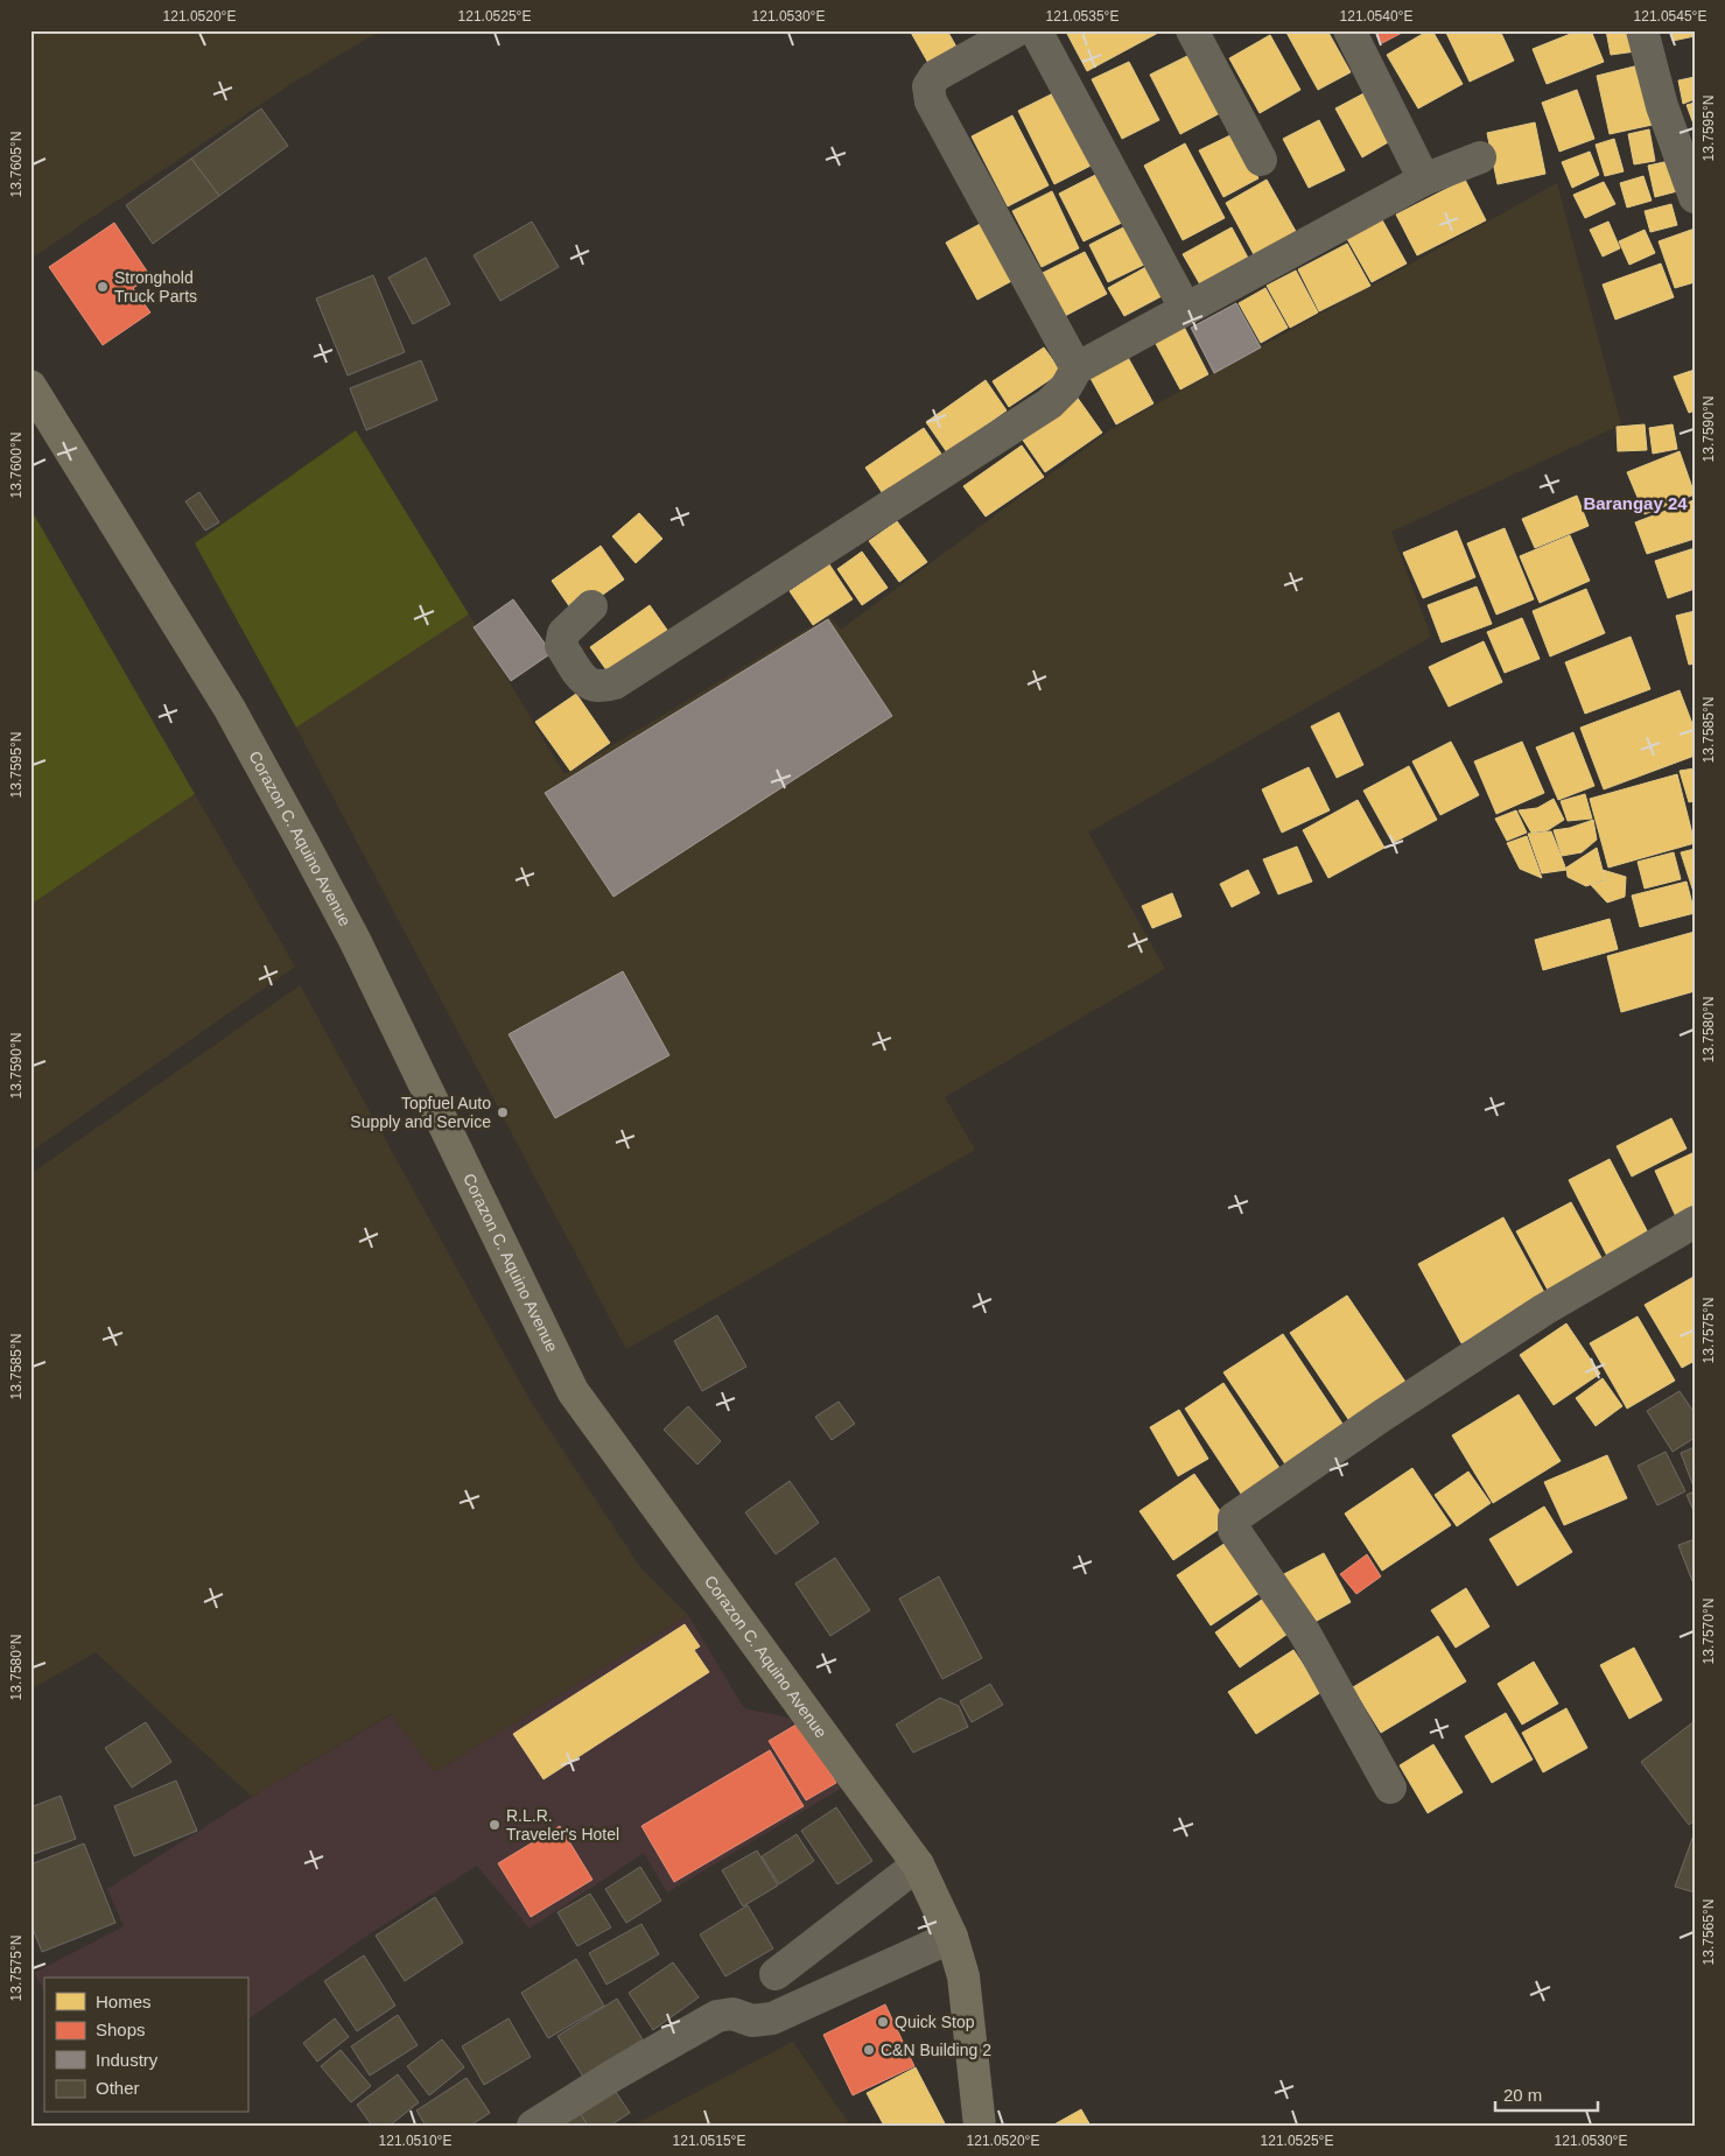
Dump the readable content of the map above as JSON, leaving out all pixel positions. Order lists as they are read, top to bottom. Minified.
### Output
{"streets":{"main road":["Corazon C. Aquino Avenue"]},"districts":["Barangay 24"],"places":["Stronghold Truck Parts","Topfuel Auto Supply and Service","R.L.R. Traveler's Hotel","Quick Stop","C&N Building 2"],"legend":["Homes","Shops","Industry","Other"],"scale_bar":"20 m","coordinates":["121.0520°E","121.0525°E","121.0530°E","121.0535°E","121.0540°E","121.0545°E","13.7595°N","13.7605°N","13.7590°N","13.7600°N","13.7585°N","13.7580°N","13.7575°N","13.7570°N","13.7565°N","121.0510°E","121.0515°E"]}
